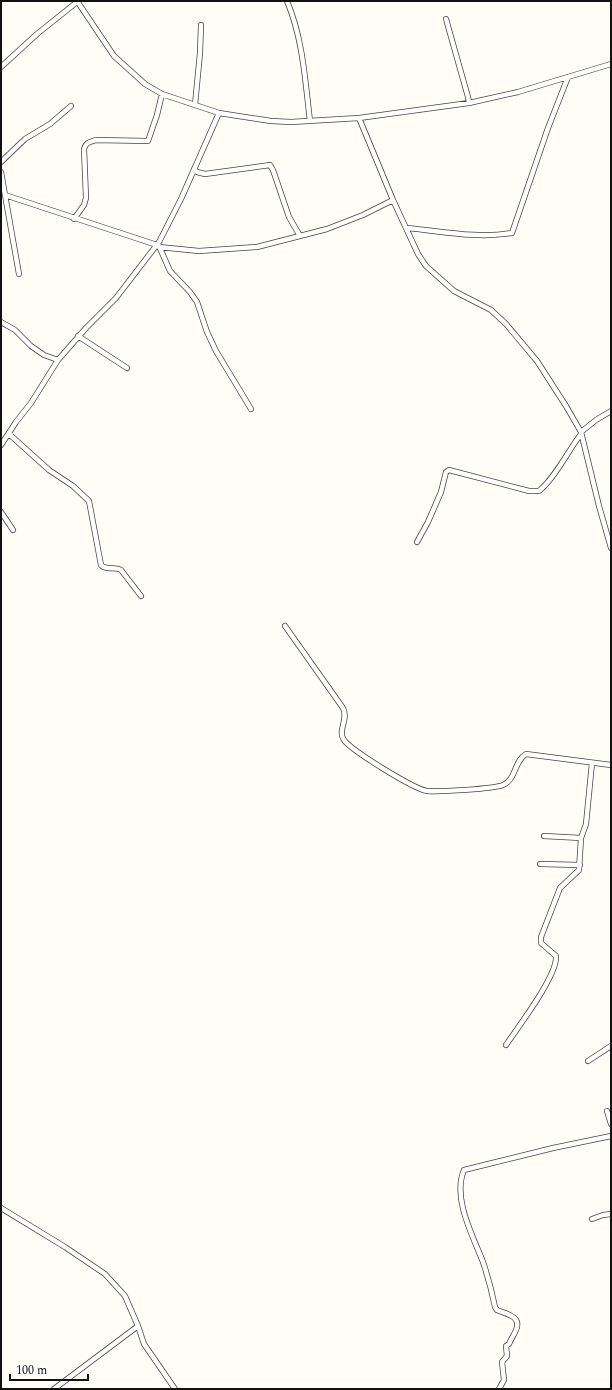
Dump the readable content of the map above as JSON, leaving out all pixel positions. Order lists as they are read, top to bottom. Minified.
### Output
{"scale_bar":"100 m"}
